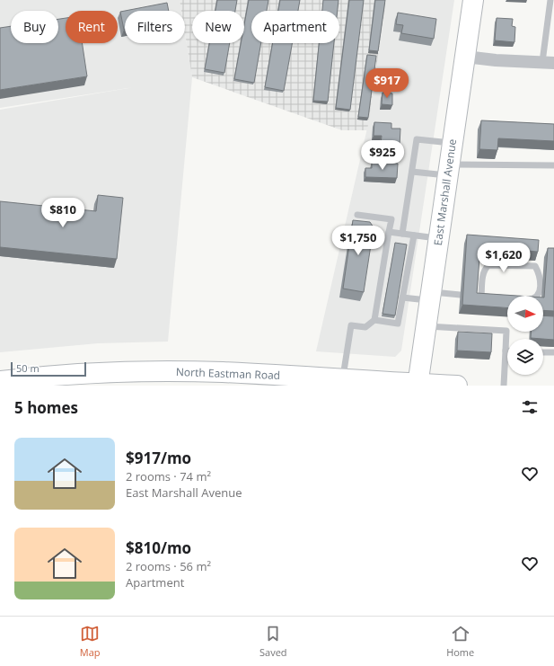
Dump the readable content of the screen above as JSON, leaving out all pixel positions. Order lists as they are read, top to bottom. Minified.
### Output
{"streets":{"main road":["East Marshall Avenue","North Eastman Road"]},"crossings":[["East Marshall Avenue","North Eastman Road"]],"scale_bar":"50 m","north":"right","page":{"chip":["Buy","Rent","Filters","New","Apartment"],"price":["$917","$925","$810","$1,750","$1,620"],"scale":"50 m","heading":"5 homes","list":[{"name":"$917/mo","note":"2 rooms · 74 m² · East Marshall Avenue"},{"name":"$810/mo","note":"2 rooms · 56 m² · Apartment"}],"tabs":["Map","Saved","Home"]}}
